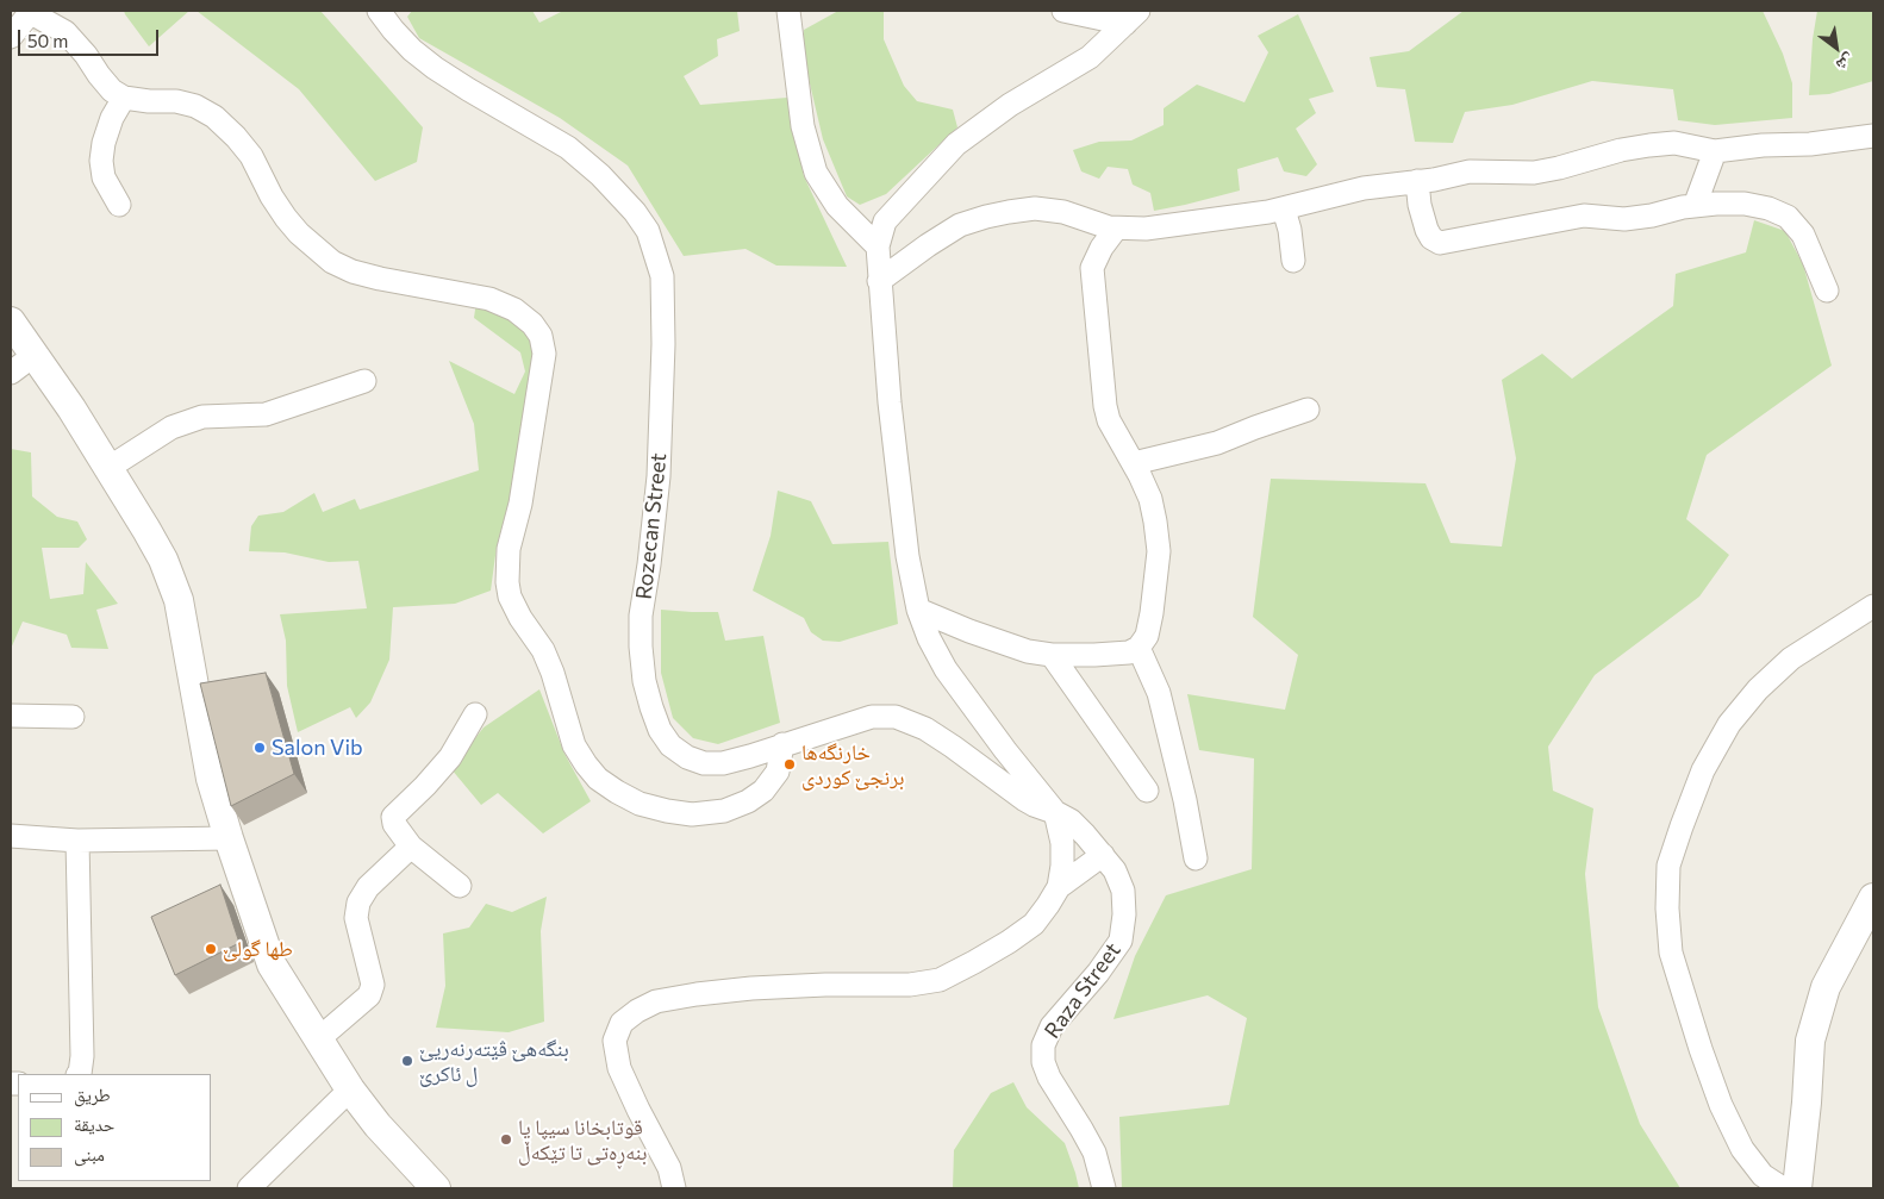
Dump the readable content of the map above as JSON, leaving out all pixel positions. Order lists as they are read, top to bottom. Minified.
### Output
{"streets":{"street":["Rozecan Street","Raza Street"]},"crossings":[["Rozecan Street","Raza Street"]],"places":["Salon Vib","خارنگەها برنجێ کوردی","طها گولێ","بنگەهێ ڤێتەرنەریێ ل ئاکرێ","قوتابخانا سیپا یا بنەڕەتی تا تێکەڵ"],"legend":["طريق","حديقة","مبنى"],"scale_bar":"50 m","north":"bottom right"}
